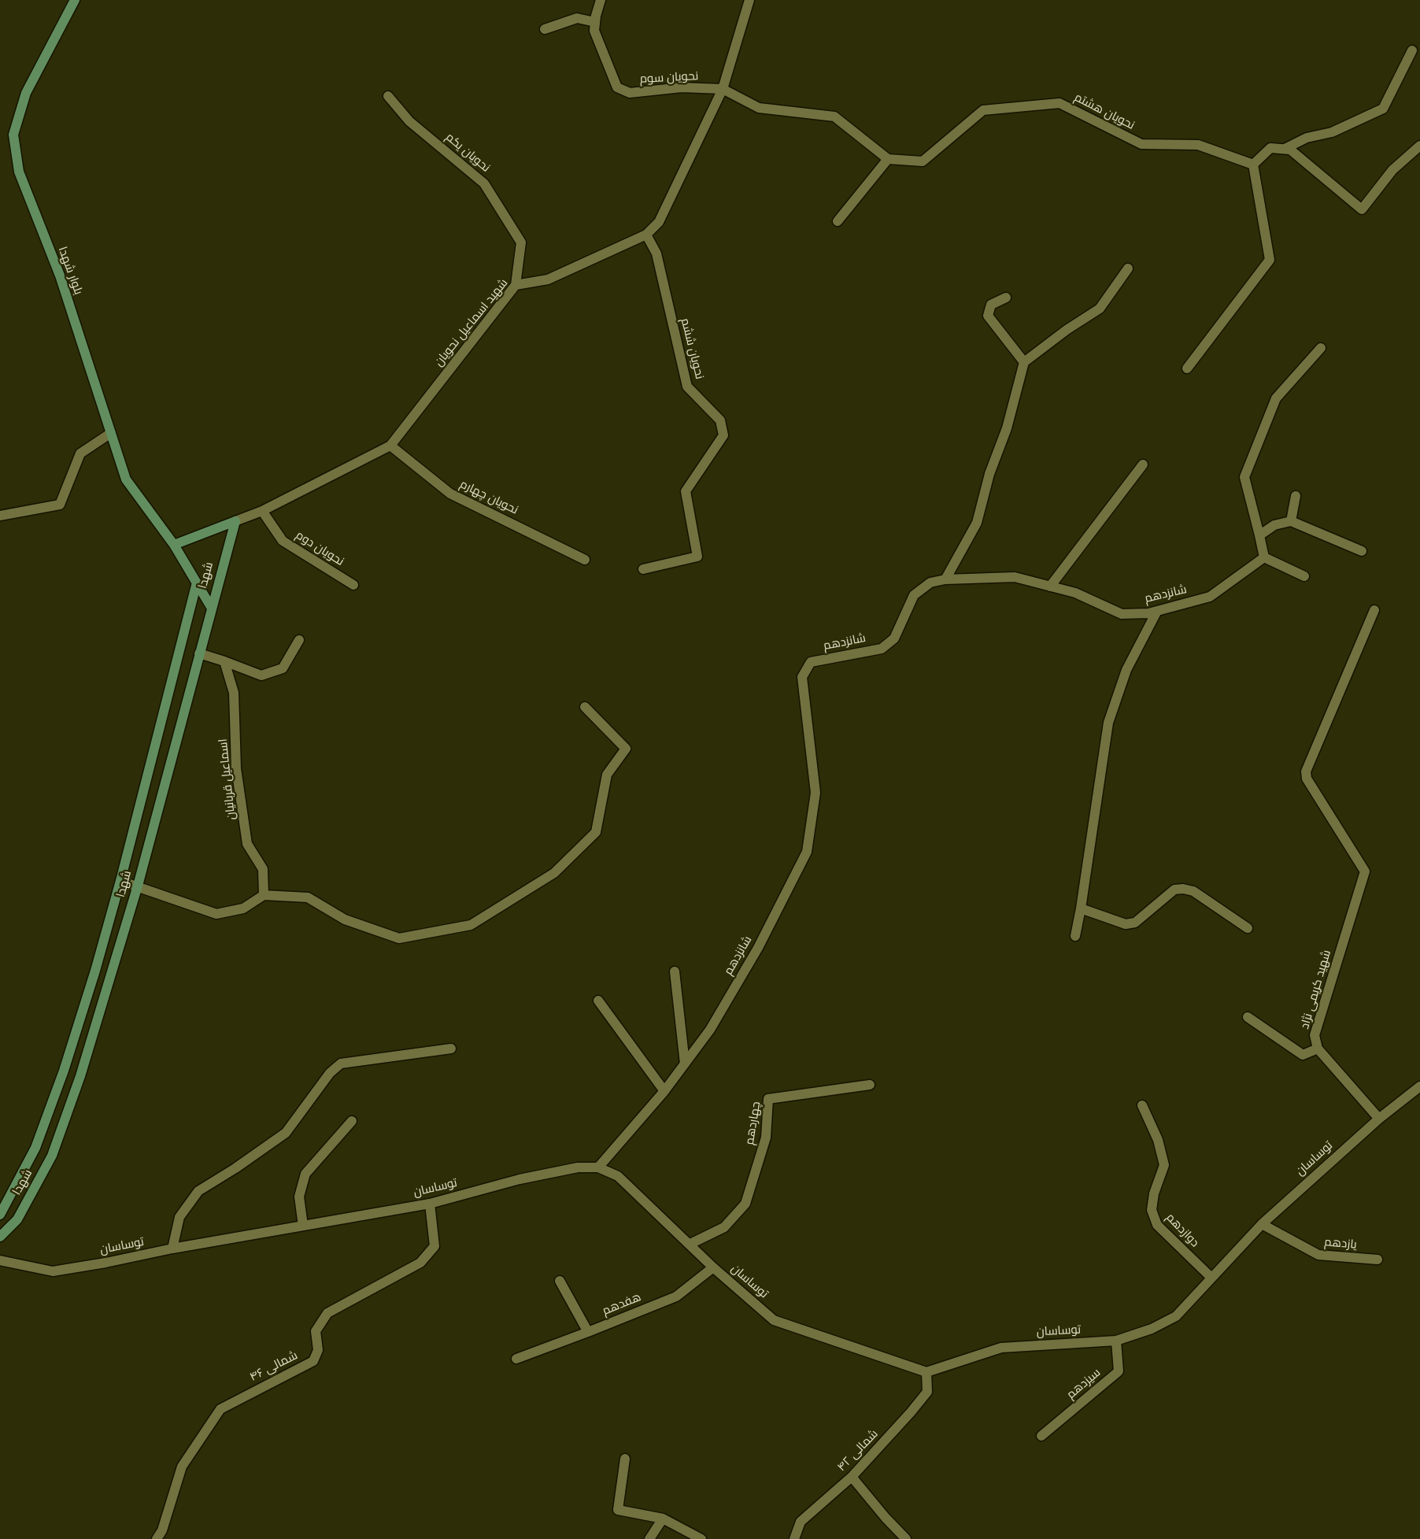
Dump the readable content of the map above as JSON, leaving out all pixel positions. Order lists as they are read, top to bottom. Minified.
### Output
{"streets":{"main road":["بلوار شهدا","شهید اسماعیل نحویان","شهدا"],"street":["نحویان سوم","نحویان هشتم","نحویان یکم","نحویان ششم","نحویان چهارم","نحویان دوم","شانزدهم","اسماعیل قربانیان","شهید کریمی نژاد","چهاردهم","توساسان","دوازدهم","یازدهم","هفدهم","شمالی ۴۶","سیزدهم","شمالی ۴۲"]},"crossings":[["نحویان سوم","شهید اسماعیل نحویان"],["نحویان یکم","شهید اسماعیل نحویان"],["بلوار شهدا","شهید اسماعیل نحویان"],["بلوار شهدا","شهدا"],["شهید اسماعیل نحویان","نحویان ششم"],["شهید اسماعیل نحویان","نحویان چهارم"],["شهید اسماعیل نحویان","نحویان دوم"],["شهید اسماعیل نحویان","شهدا"],["شانزدهم","توساسان"],["چهاردهم","توساسان"],["توساسان","دوازدهم"],["توساسان","یازدهم"],["توساسان","هفدهم"],["توساسان","شمالی ۴۶"],["توساسان","سیزدهم"],["توساسان","شمالی ۴۲"]]}
